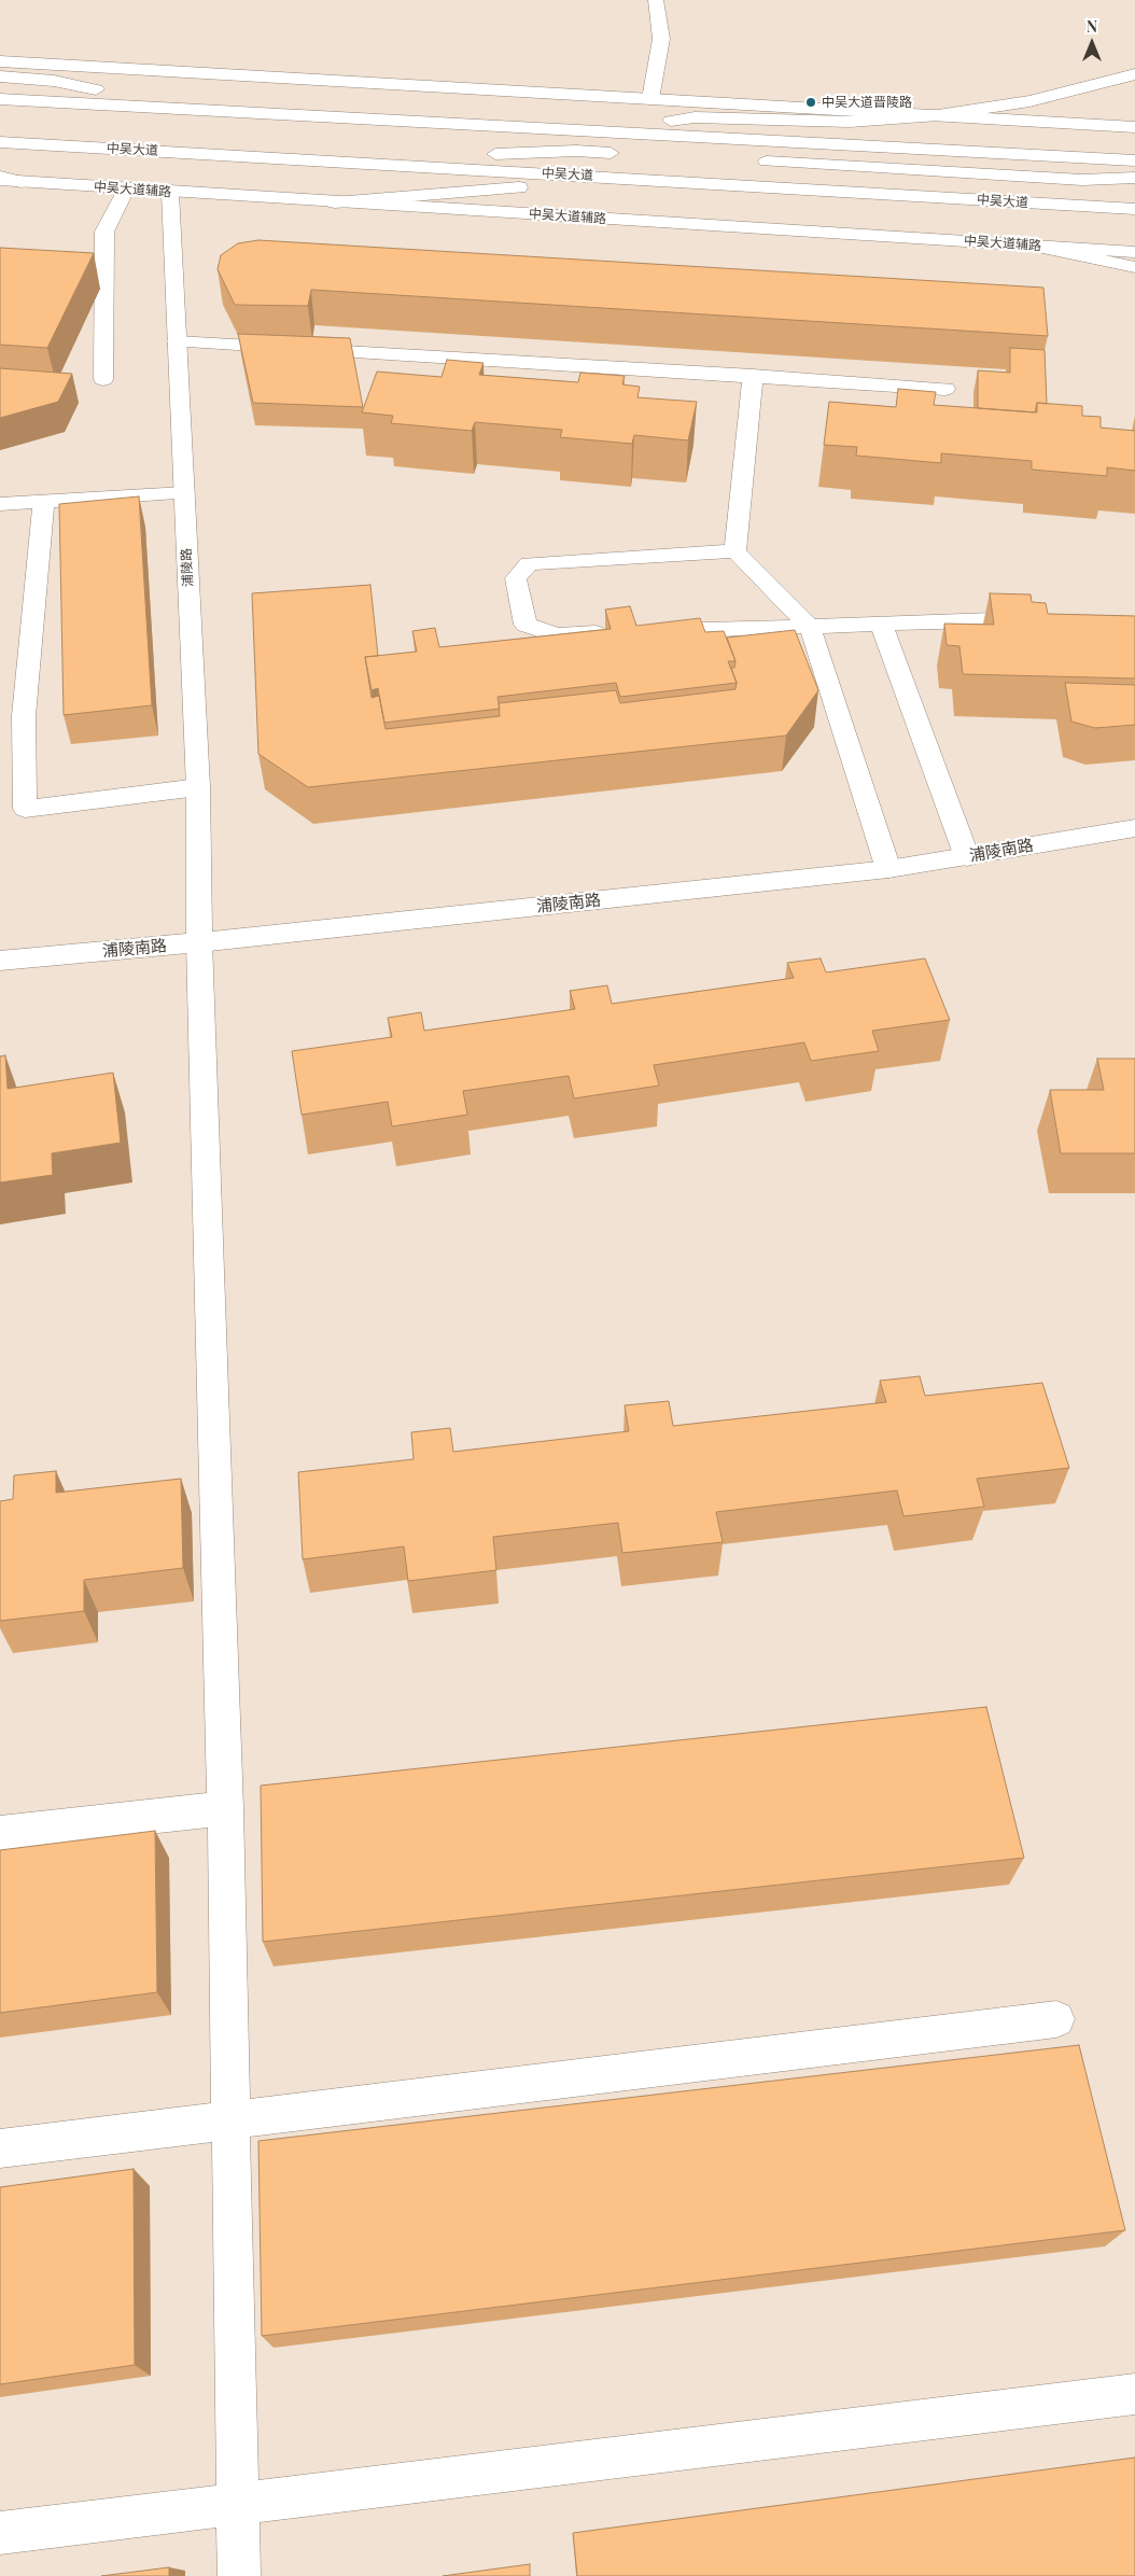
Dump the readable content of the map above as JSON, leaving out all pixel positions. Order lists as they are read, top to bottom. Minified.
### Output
{"streets":{"main road":["中吴大道","中吴大道辅路","浦陵路","浦陵南路"]},"crossings":[["中吴大道辅路","浦陵路"],["浦陵路","浦陵南路"]],"places":["中吴大道晋陵路"],"north":"top"}
